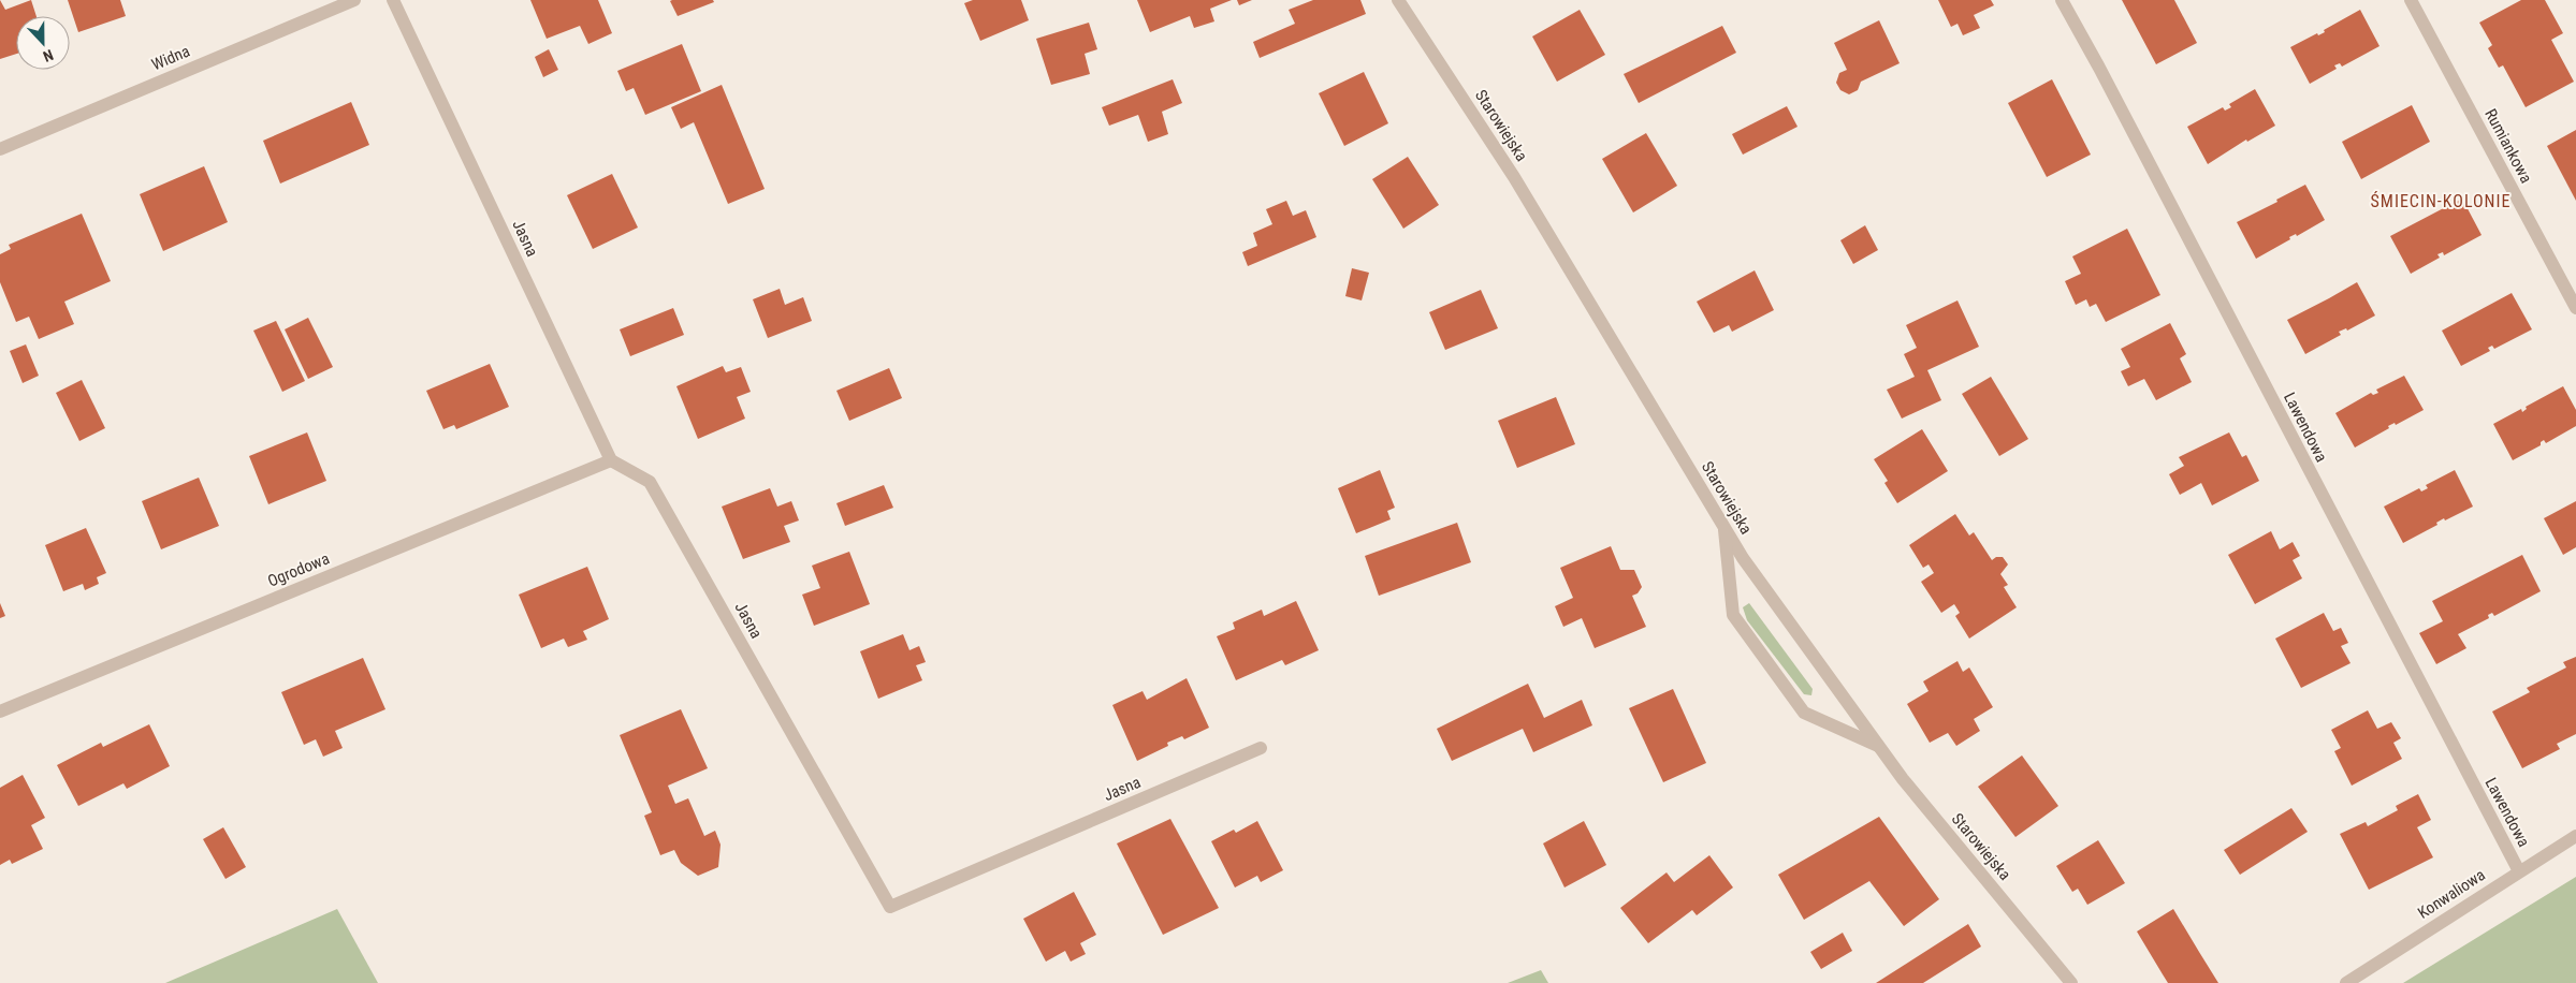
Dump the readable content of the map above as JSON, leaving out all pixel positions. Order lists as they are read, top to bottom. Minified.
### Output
{"streets":{"street":["Widna","Starowiejska","Rumiankowa","Jasna","Lawendowa","Ogrodowa","Konwaliowa"]},"crossings":[["Jasna","Ogrodowa"],["Lawendowa","Konwaliowa"]],"districts":["ŚMIECIN-KOLONIE"],"north":"bottom"}
